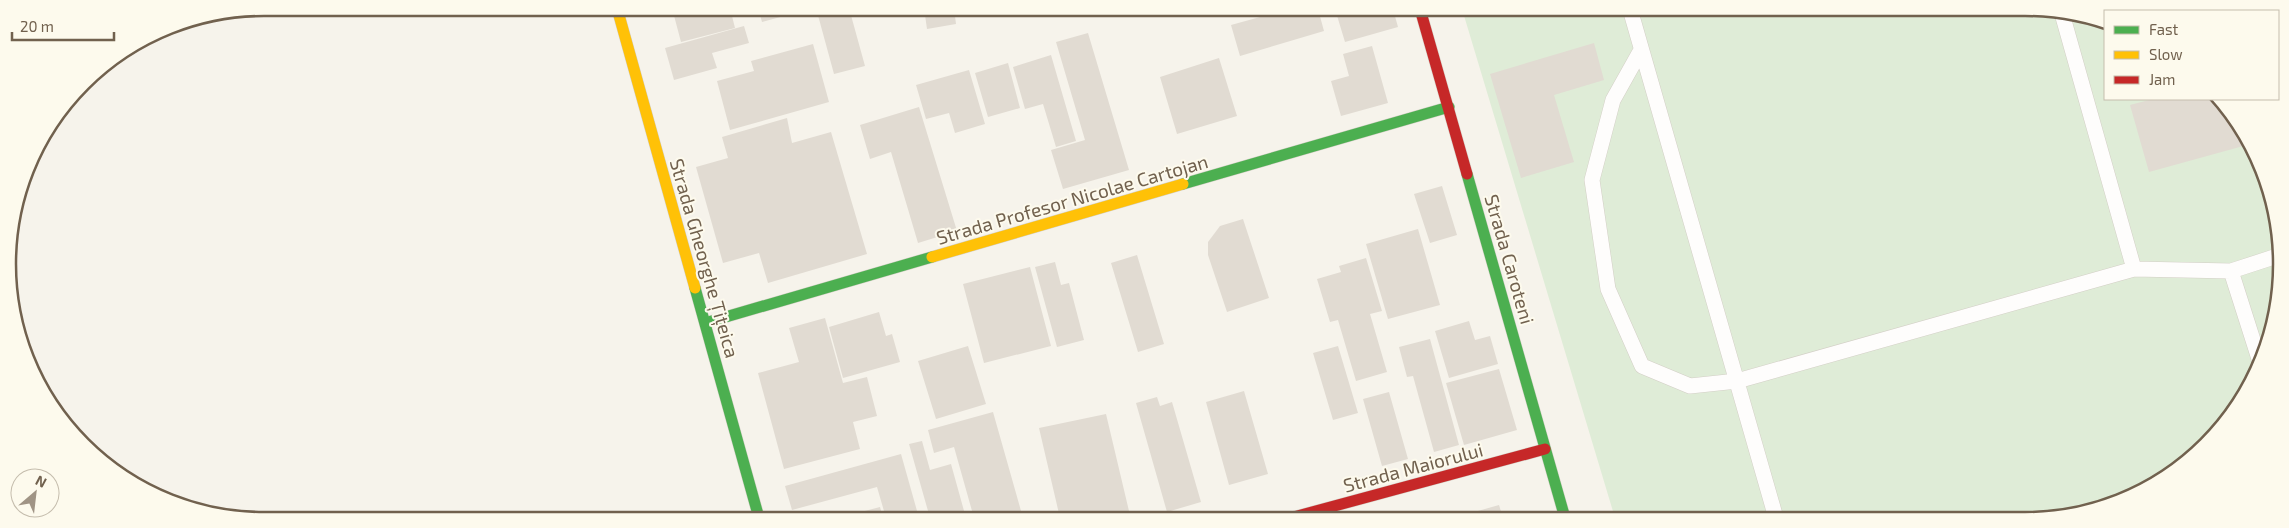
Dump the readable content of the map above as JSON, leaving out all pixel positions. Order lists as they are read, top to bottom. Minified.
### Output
{"streets":{"street":["Strada Profesor Nicolae Cartojan","Strada Gheorghe Țițeica","Strada Caroteni","Strada Maiorului"]},"crossings":[["Strada Profesor Nicolae Cartojan","Strada Gheorghe Țițeica"],["Strada Profesor Nicolae Cartojan","Strada Caroteni"],["Strada Caroteni","Strada Maiorului"]],"legend":["Fast","Slow","Jam"],"scale_bar":"20 m","north":"top right"}
